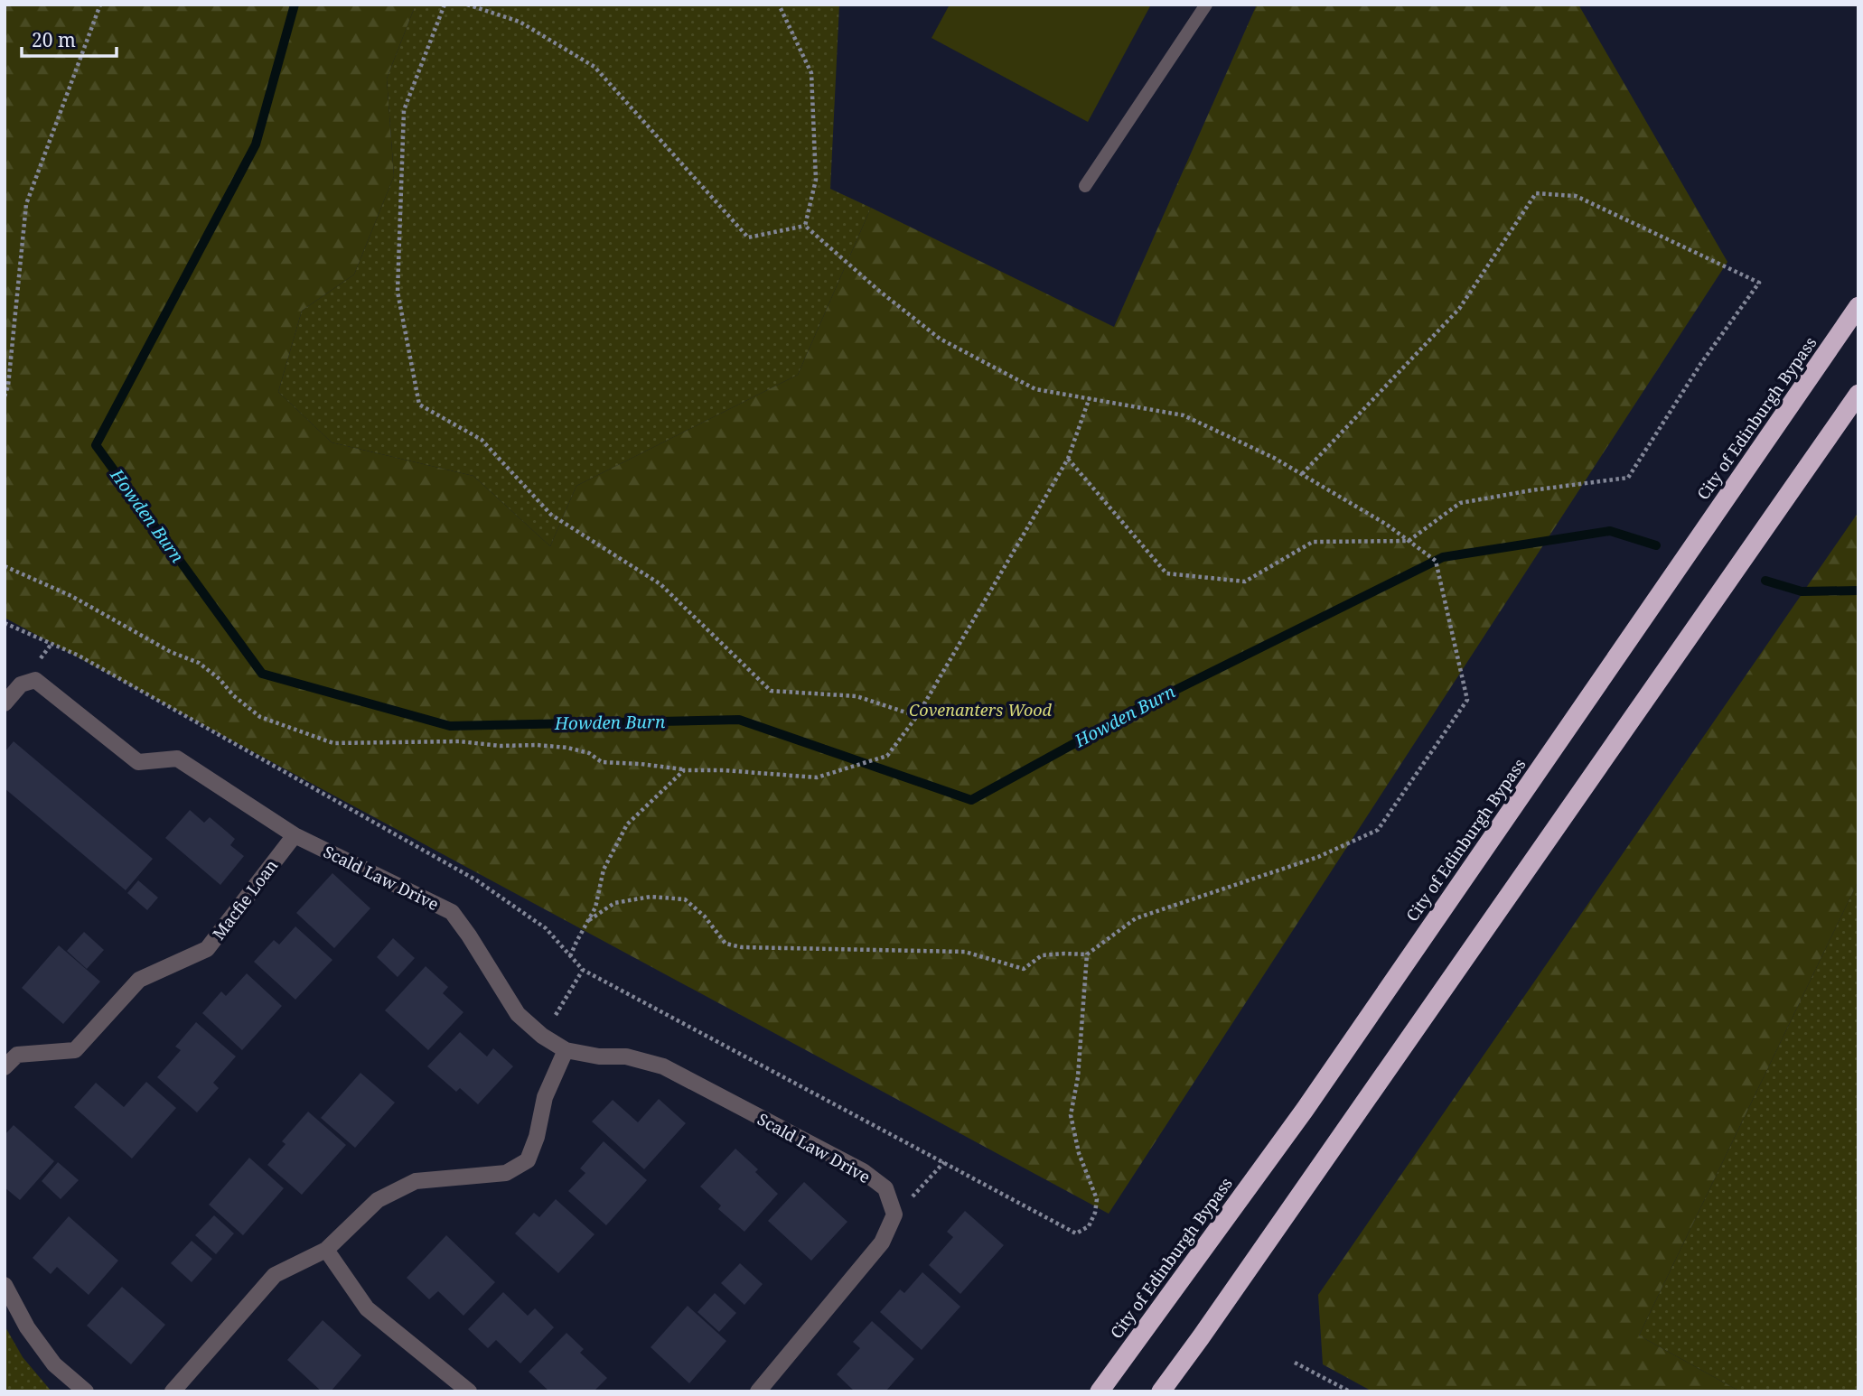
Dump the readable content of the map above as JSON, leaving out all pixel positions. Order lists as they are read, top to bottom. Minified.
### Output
{"streets":{"highway":["City of Edinburgh Bypass"],"street":["Scald Law Drive","Macfie Loan"]},"crossings":[["Scald Law Drive","Macfie Loan"]],"water":["Howden Burn"],"parks":["Covenanters Wood"],"scale_bar":"20 m"}
